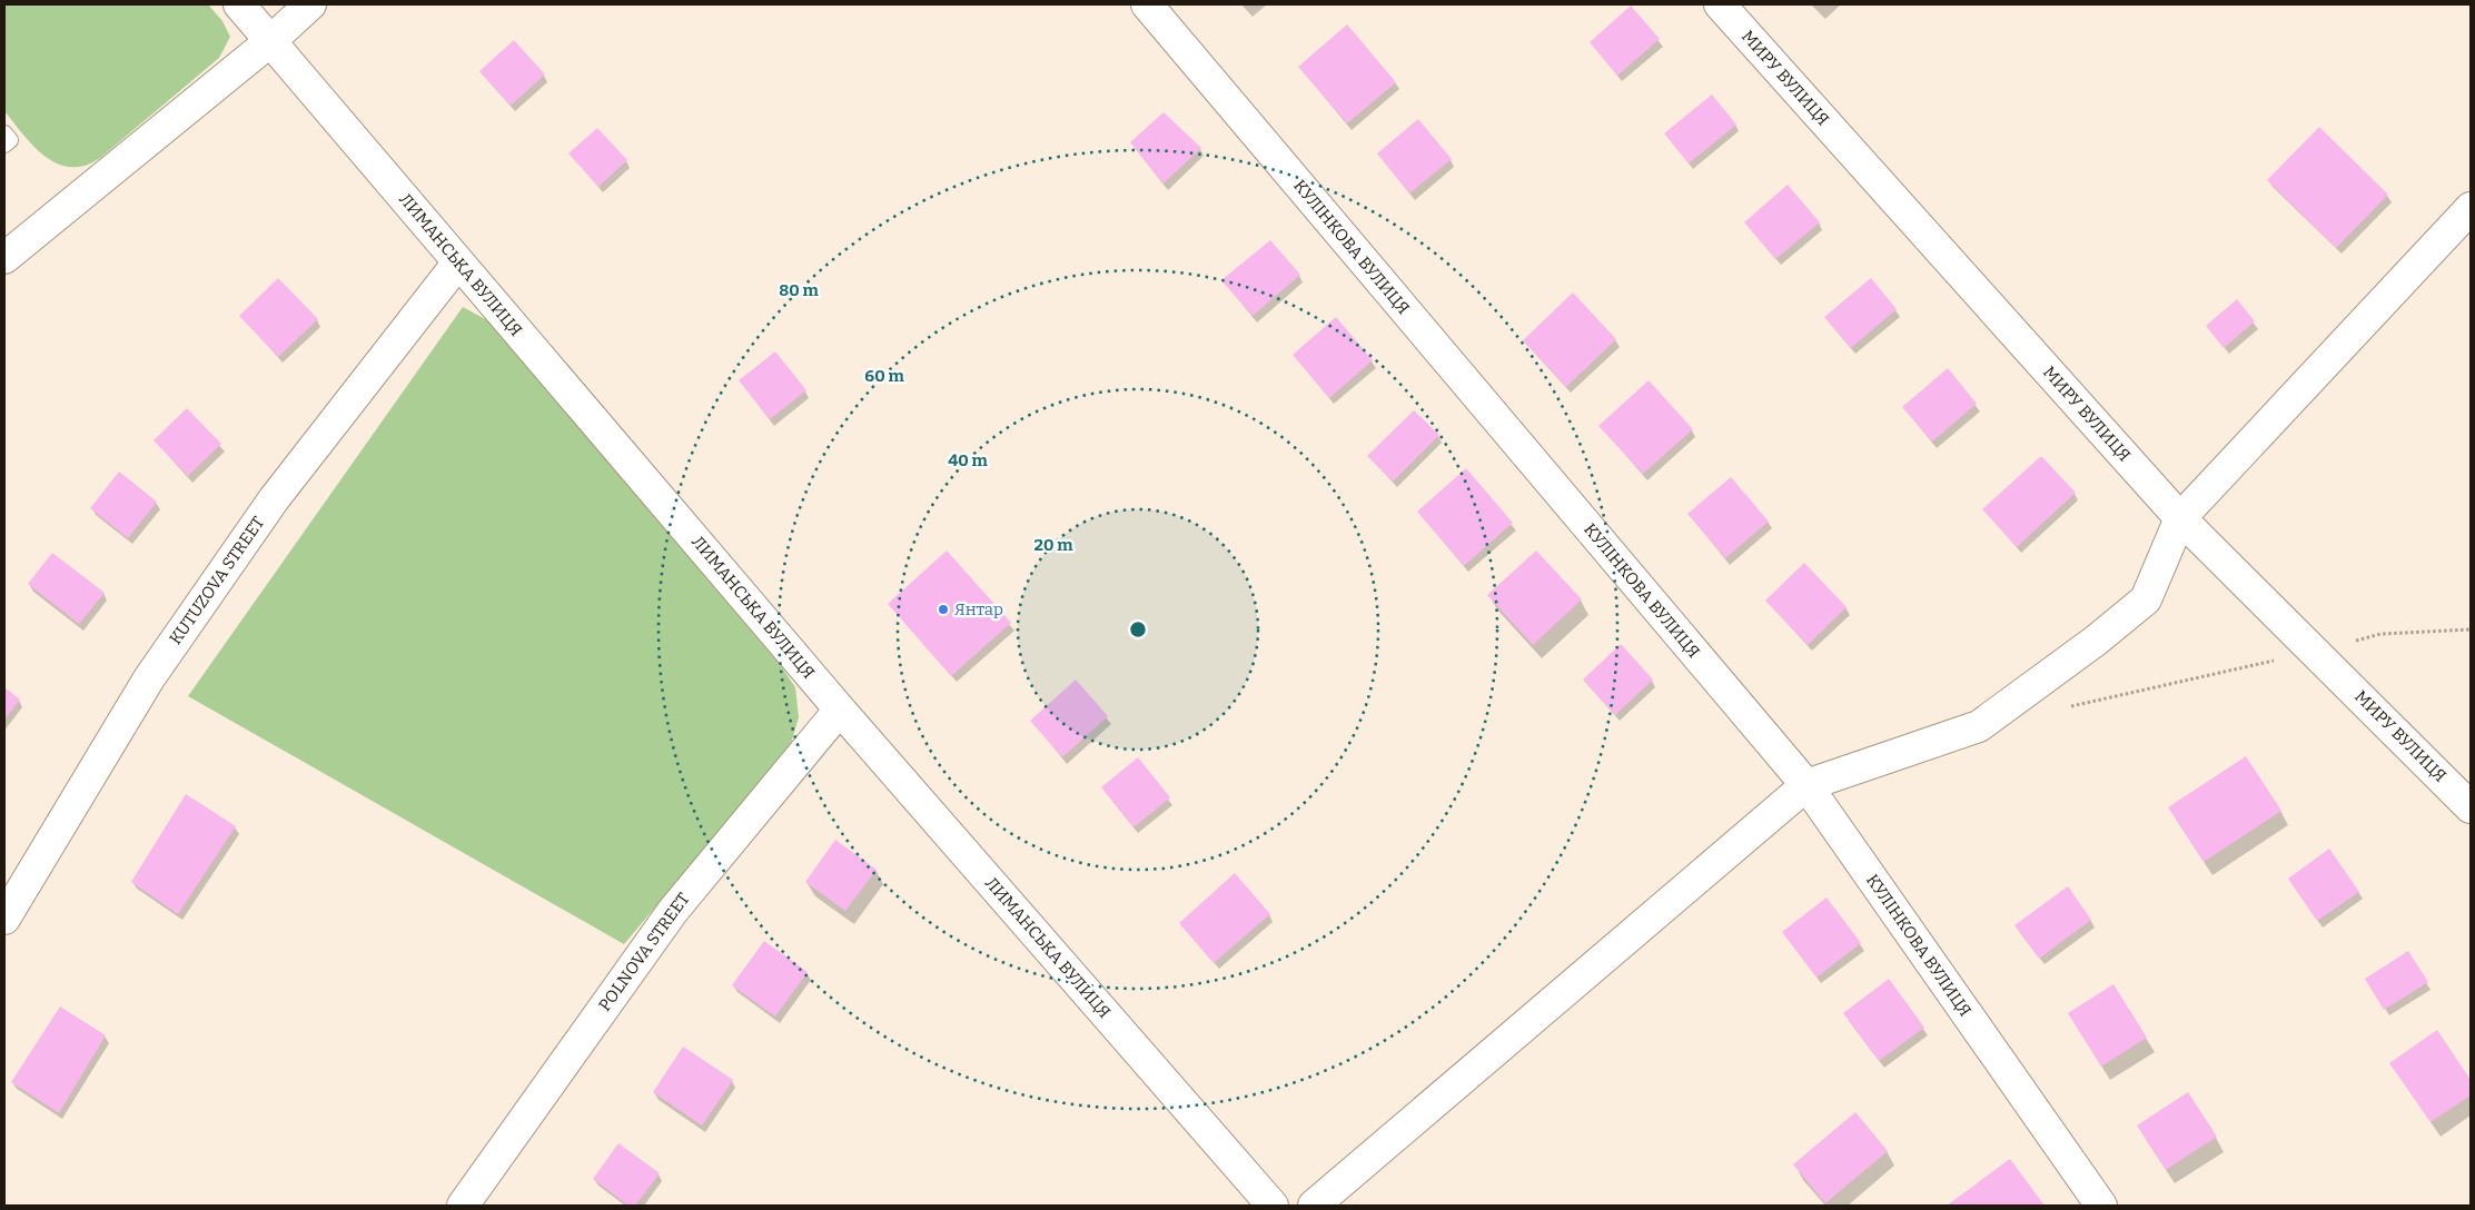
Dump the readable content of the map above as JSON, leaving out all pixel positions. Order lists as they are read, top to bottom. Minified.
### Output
{"streets":{"street":["МИРУ ВУЛИЦЯ","КУЛІНКОВА ВУЛИЦЯ","ЛИМАНСЬКА ВУЛИЦЯ","KUTUZOVA STREET","POLNOVA STREET"]},"crossings":[["ЛИМАНСЬКА ВУЛИЦЯ","KUTUZOVA STREET"],["ЛИМАНСЬКА ВУЛИЦЯ","POLNOVA STREET"]],"places":["Янтар"],"rings":["80 m","60 m","40 m","20 m"]}
